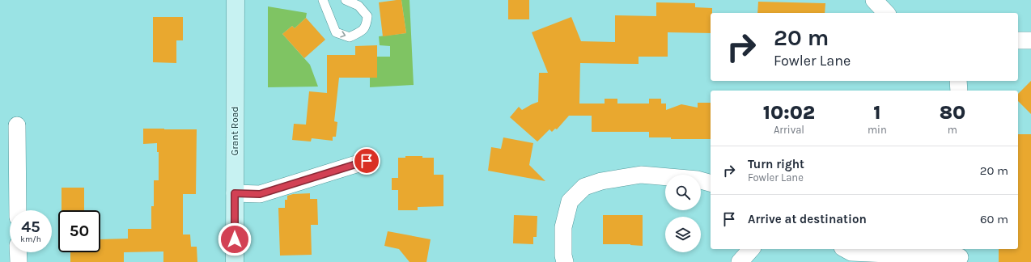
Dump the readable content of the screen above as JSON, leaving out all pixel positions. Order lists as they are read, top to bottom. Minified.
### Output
{"streets":{"main road":["Grant Road"]},"page":{"turn":["20 m","Fowler Lane"],"eta":["10:02","Arrival","1","min","80","m"],"list":[{"name":"Turn right","note":"Fowler Lane","value":"20 m"},{"name":"Arrive at destination","value":"60 m"}],"speed":"45 km/h","limit":"50"}}
